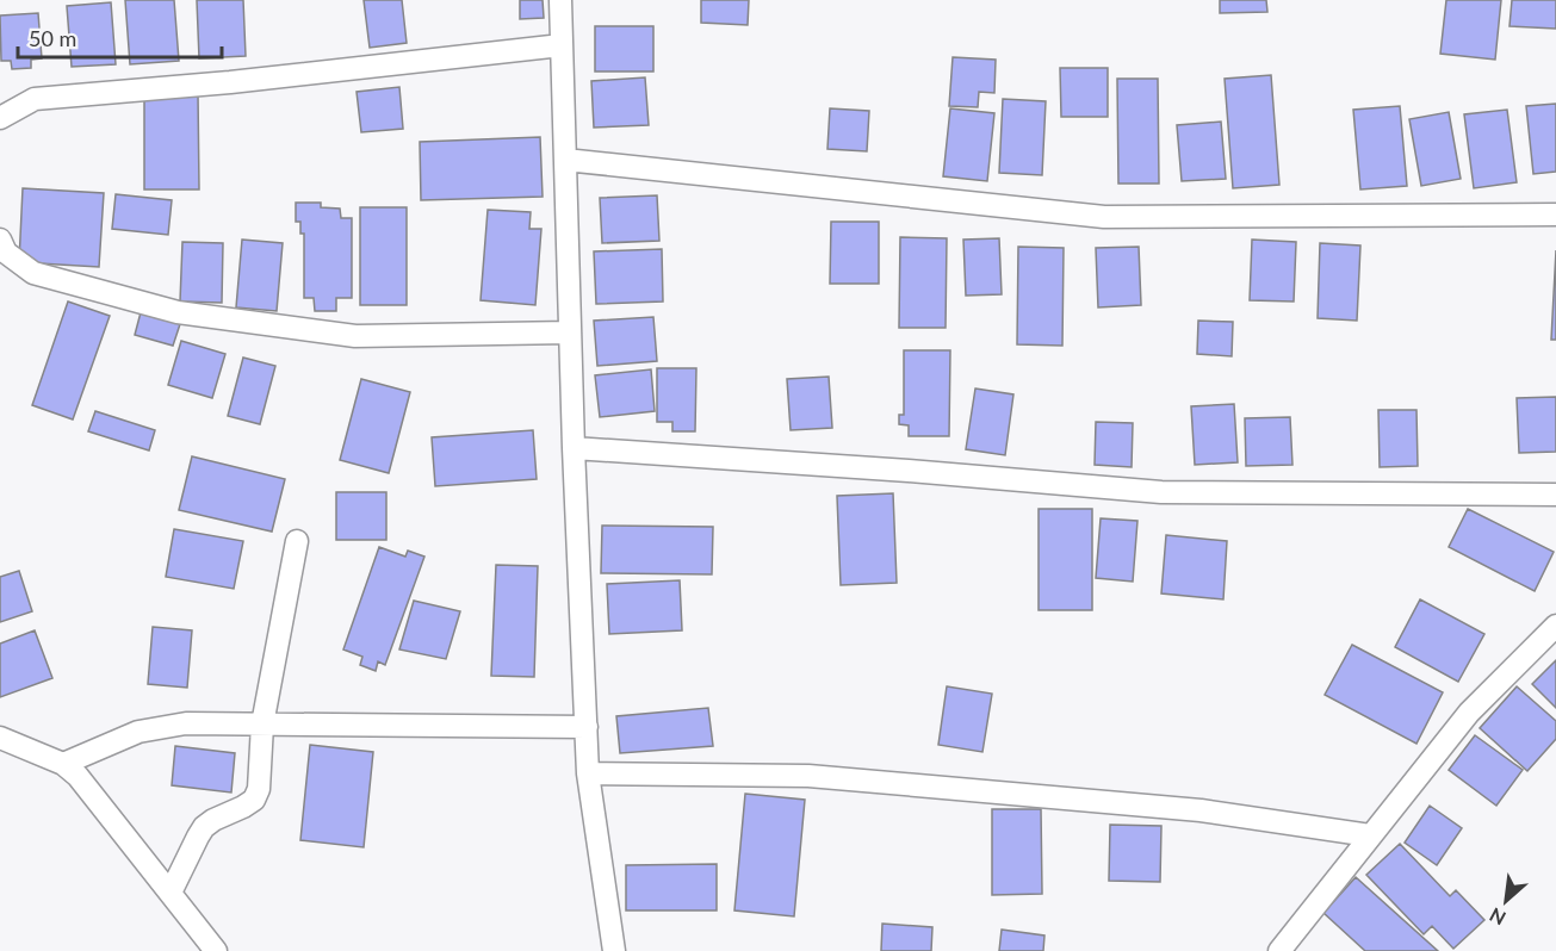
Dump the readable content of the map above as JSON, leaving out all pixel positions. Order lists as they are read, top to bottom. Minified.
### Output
{"scale_bar":"50 m","north":"bottom left"}
